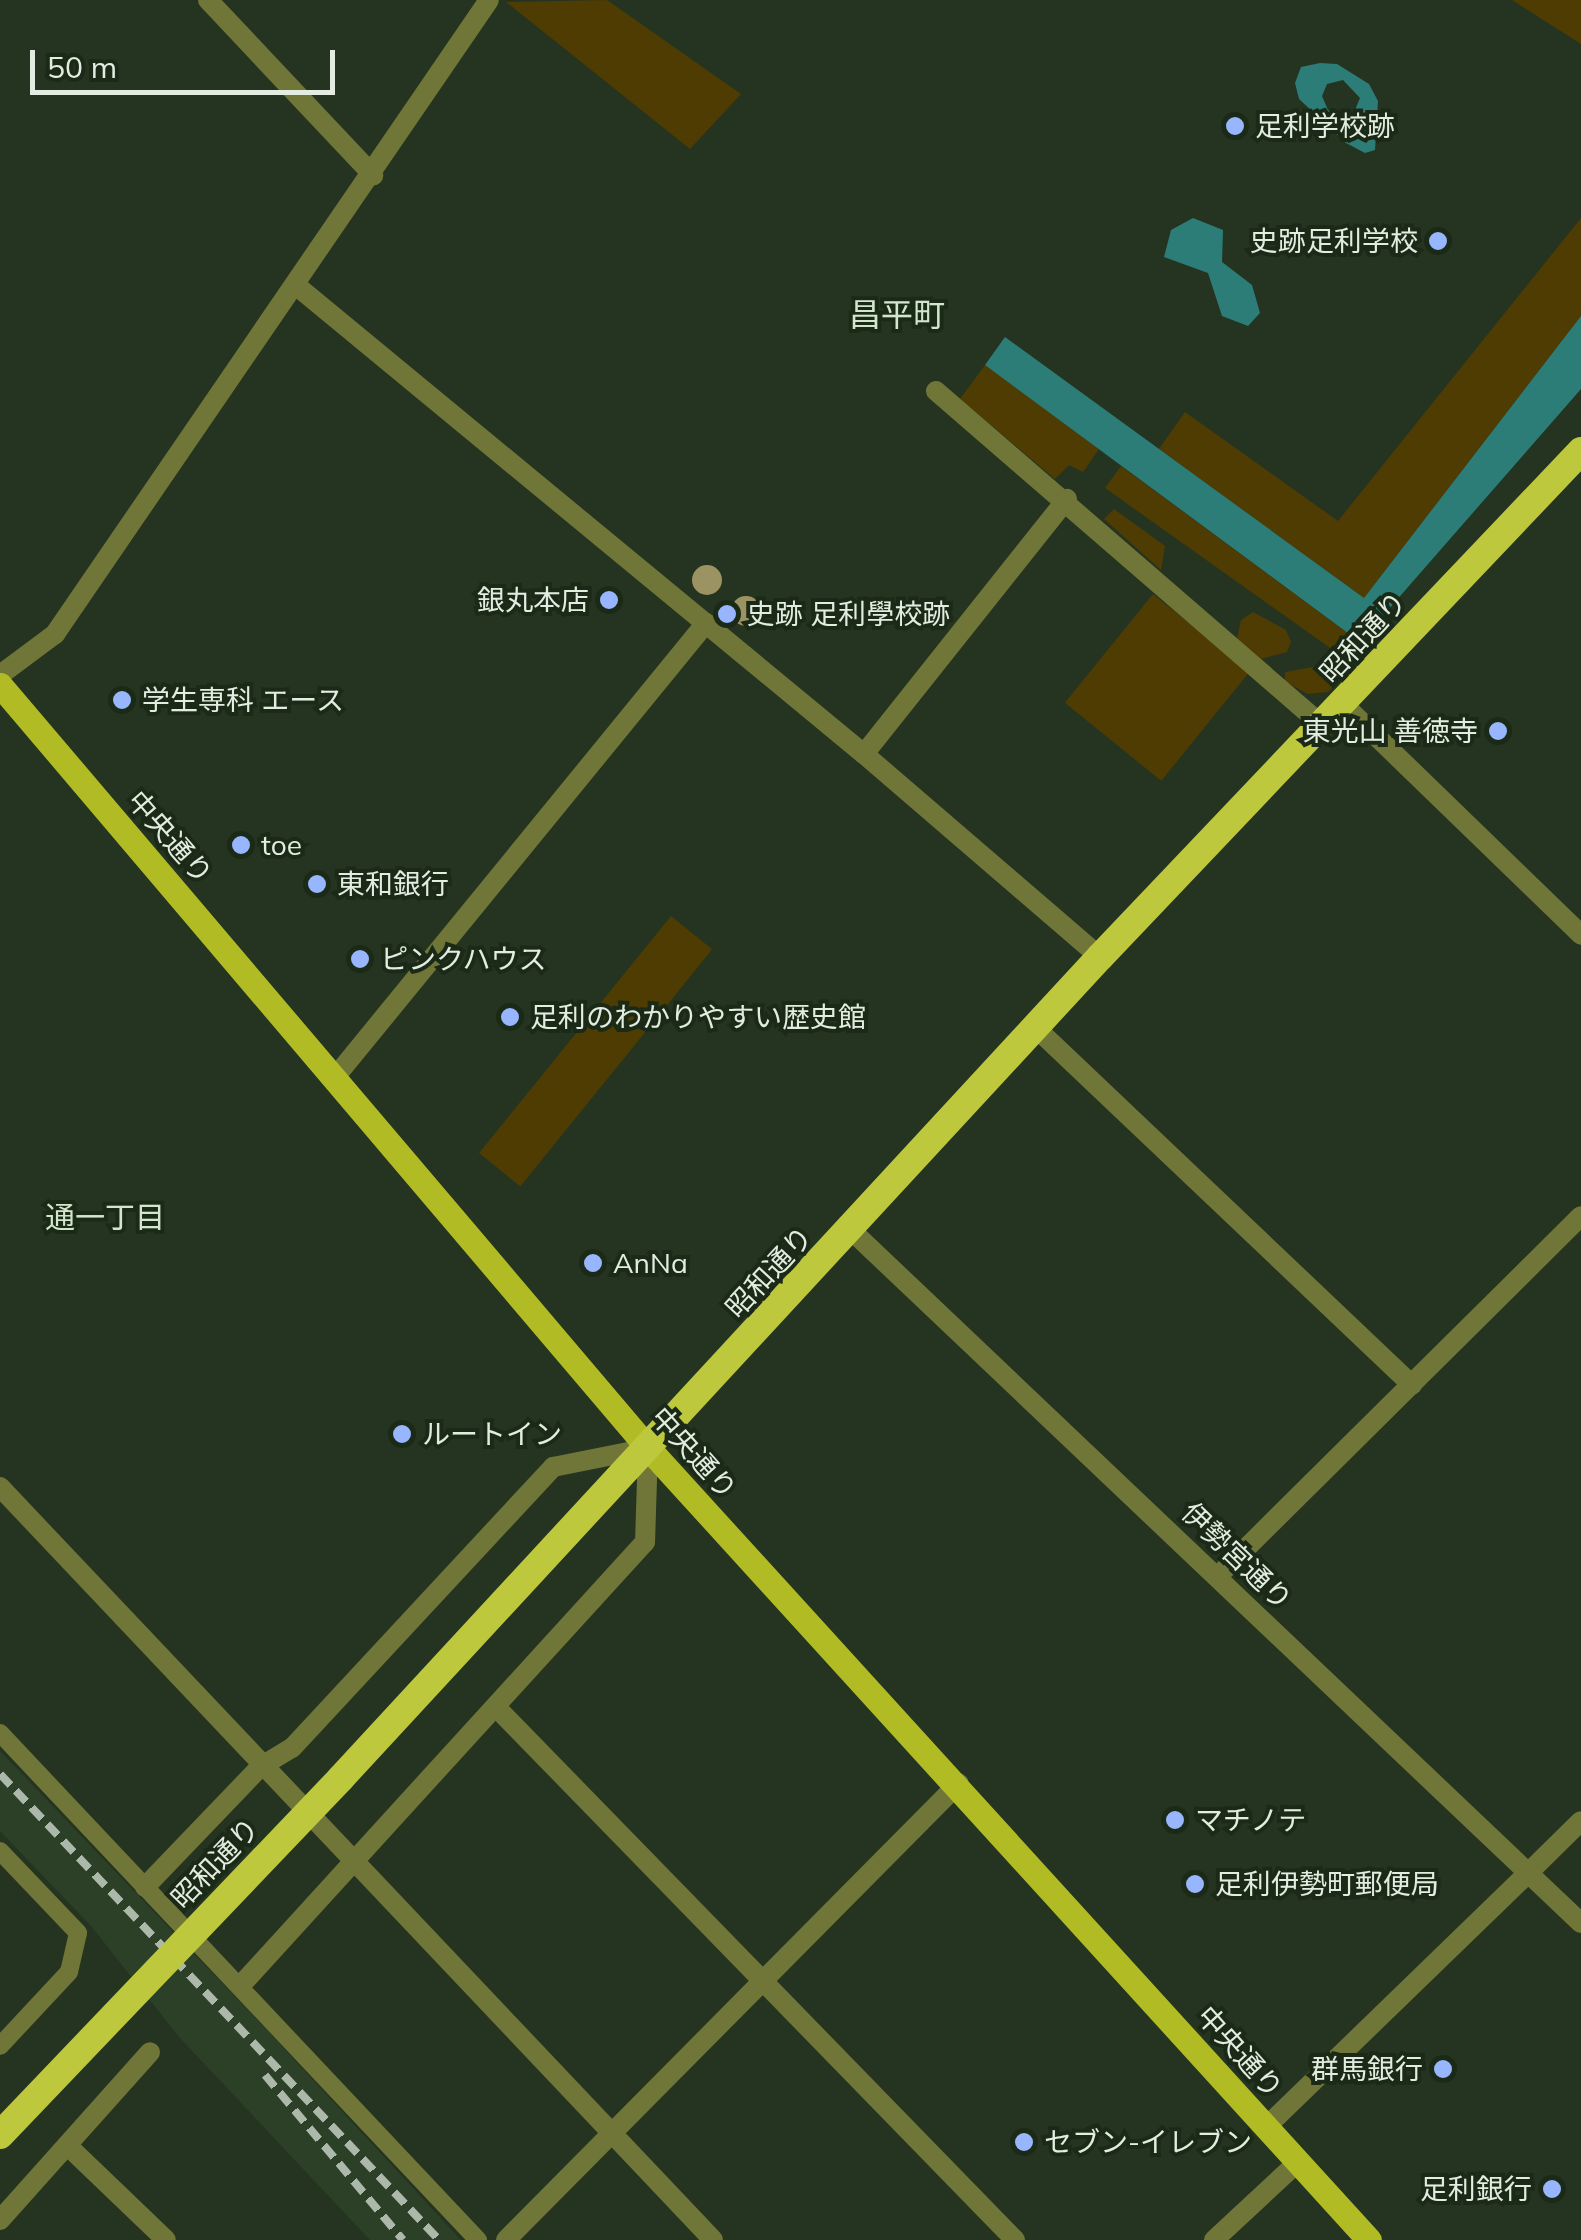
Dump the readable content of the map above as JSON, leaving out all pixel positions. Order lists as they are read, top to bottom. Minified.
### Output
{"streets":{"highway":["昭和通り"],"main road":["中央通り"],"street":["伊勢宮通り"]},"crossings":[["昭和通り","中央通り"],["昭和通り","伊勢宮通り"]],"districts":["昌平町","通一丁目"],"places":["足利学校跡","史跡足利学校","銀丸本店","史跡 足利學校跡","学生専科 エース","東光山 善徳寺","toe","東和銀行","ピンクハウス","足利のわかりやすい歴史館","AnNa","ルートイン","マチノテ","足利伊勢町郵便局","群馬銀行","セブン-イレブン","足利銀行"],"scale_bar":"50 m"}
